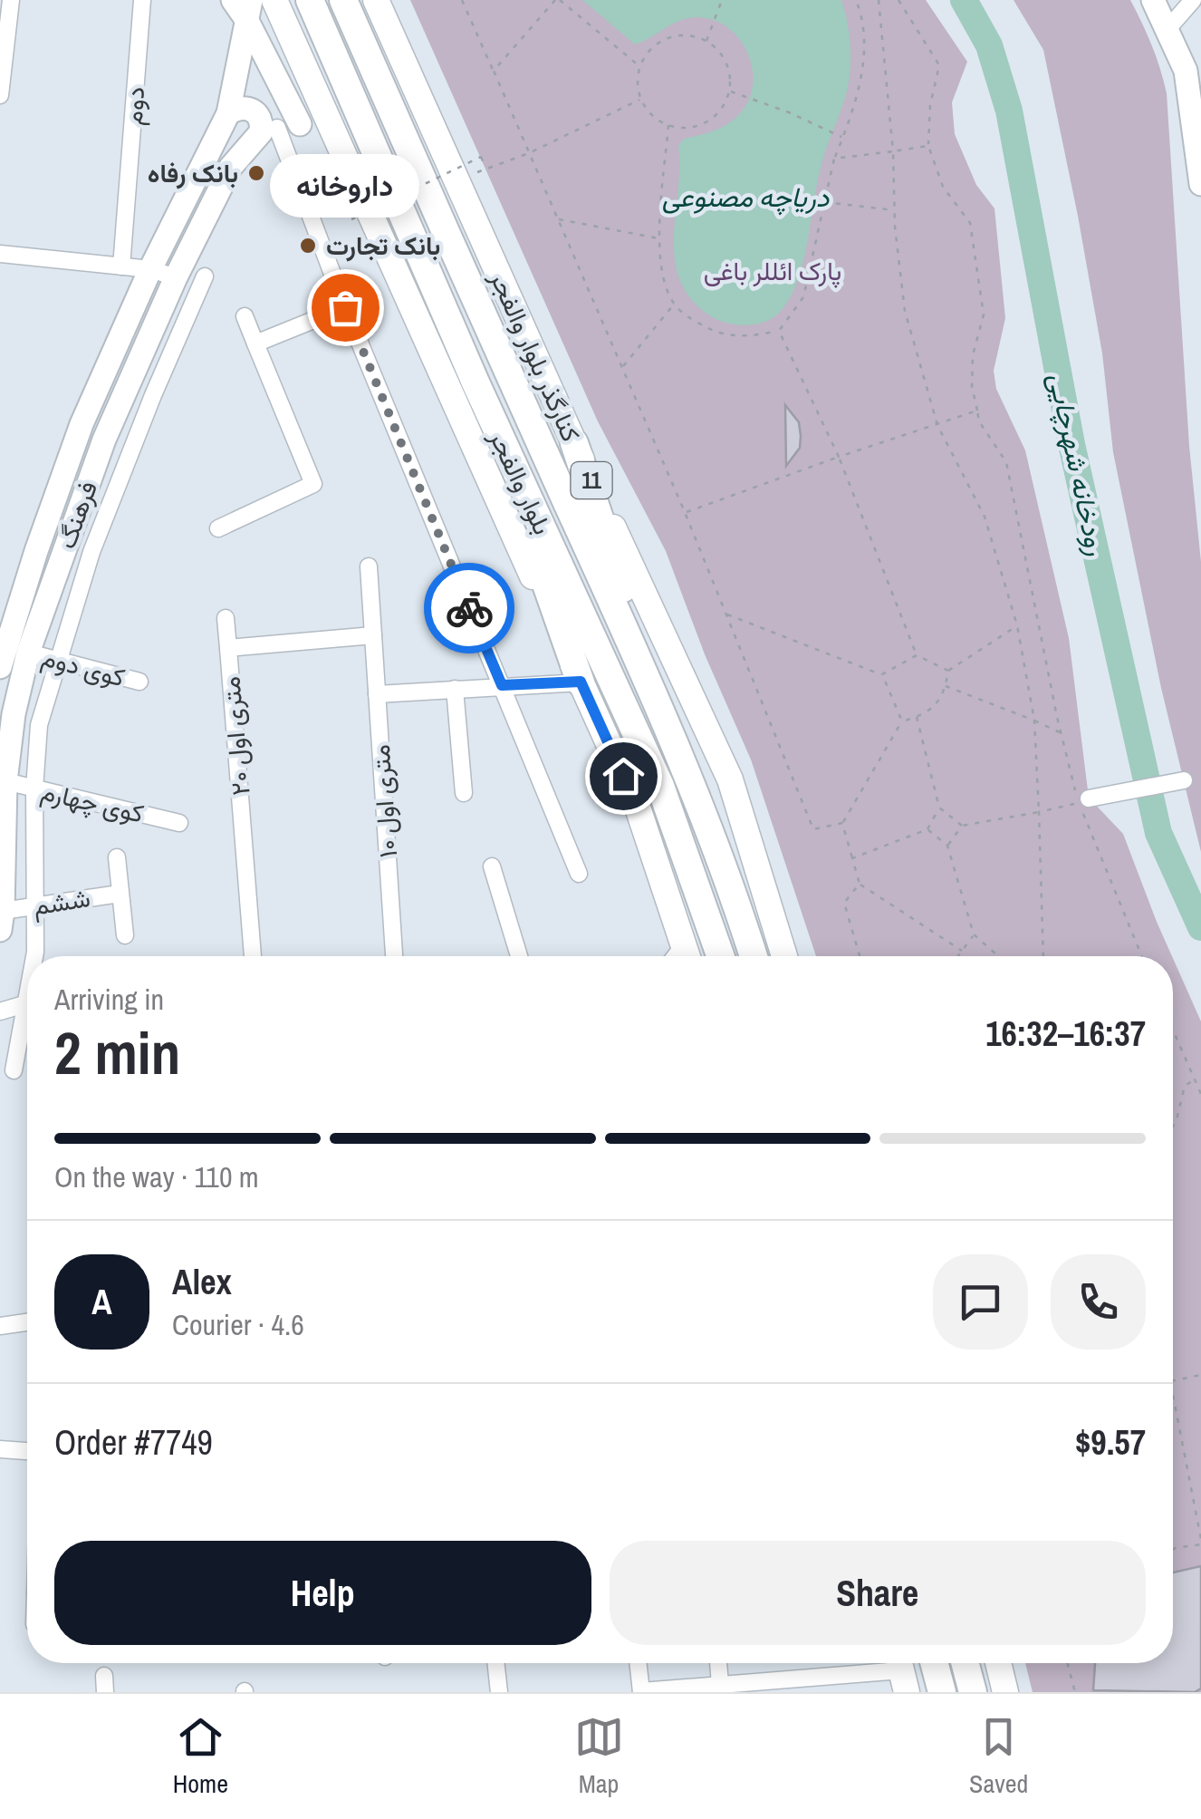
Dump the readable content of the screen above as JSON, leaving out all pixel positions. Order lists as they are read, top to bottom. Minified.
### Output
{"streets":{"highway":["11","بلوار والفجر"],"main road":["کنارگذر بلوار والفجر"],"street":["دوم","فرهنگ","کوی دوم","۲۰ متری اول","۱۰ متری اول","کوی چهارم","ششم"]},"crossings":[["فرهنگ","کوی دوم"],["فرهنگ","کوی چهارم"],["فرهنگ","ششم"],["۲۰ متری اول","۱۰ متری اول"]],"water":["دریاچه مصنوعی","رودخانه شهرچایی"],"parks":["پارک ائللر باغی"],"places":["بانک رفاه","بانک تجارت","داروخانه"],"page":{"bubble":"داروخانه","heading":["2 min","Arriving in","16:32–16:37"],"panel":["Alex","Courier · 4.6","Order #7749","$9.57"],"bar":"On the way · 110 m","round":"A","buttons":["Help","Share"],"tabs":["Home","Map","Saved"]}}
